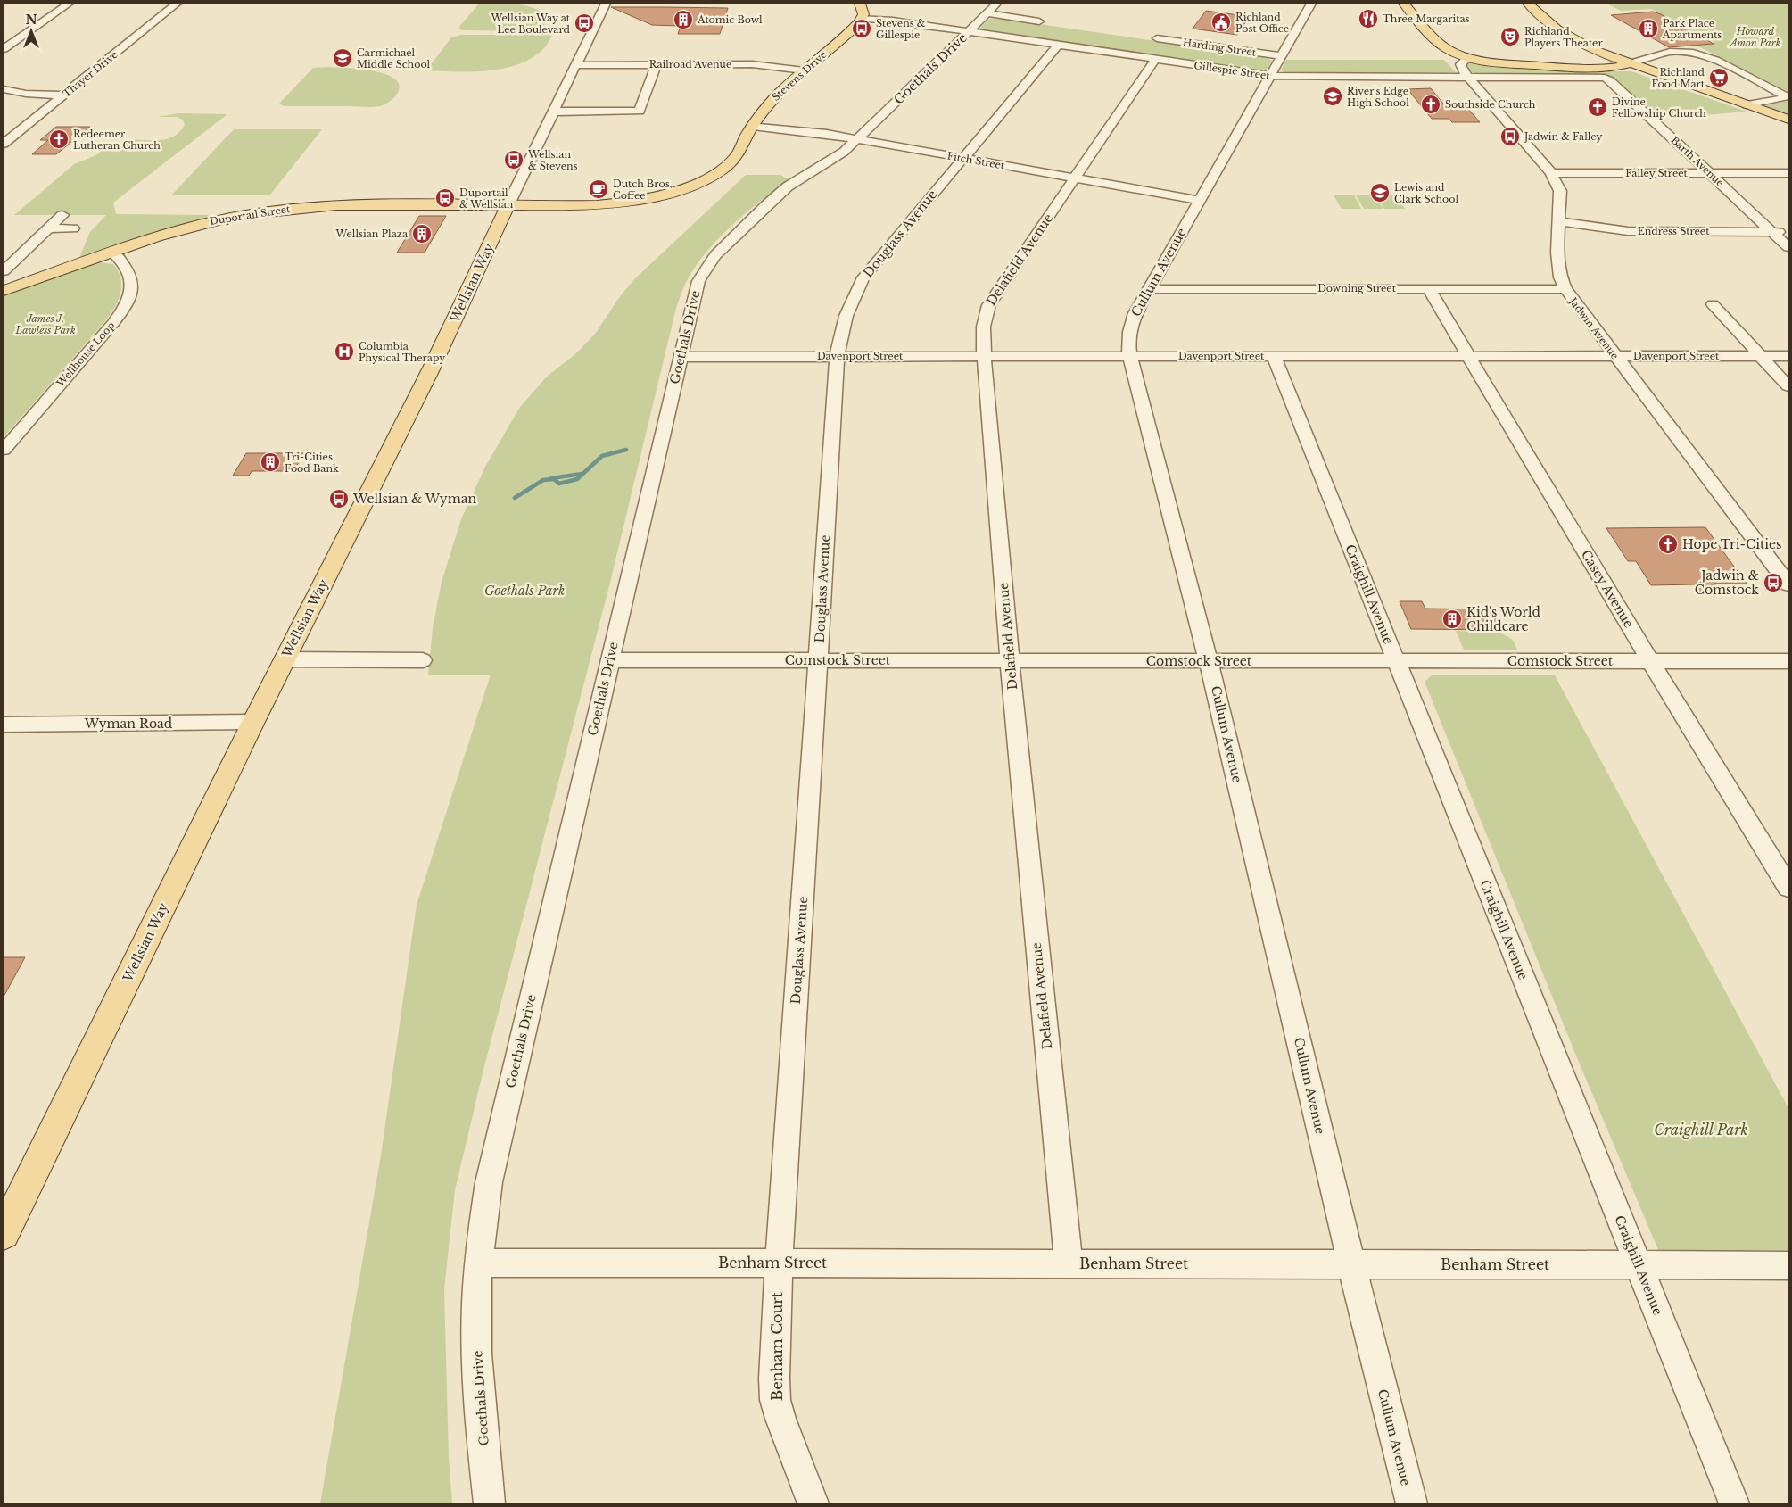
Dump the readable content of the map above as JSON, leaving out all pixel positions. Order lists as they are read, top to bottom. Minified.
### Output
{"streets":{"main road":["Stevens Drive","Duportail Street","Wellsian Way"],"street":["Harding Street","Railroad Avenue","Goethals Drive","Gillespie Street","Thayer Drive","Fitch Street","Barth Avenue","Falley Street","Endress Street","Douglass Avenue","Delafield Avenue","Cullum Avenue","Downing Street","Jadwin Avenue","Wellhouse Loop","Davenport Street","Casey Avenue","Craighill Avenue","Comstock Street","Wyman Road","Benham Street","Benham Court"]},"crossings":[["Harding Street","Cullum Avenue"],["Railroad Avenue","Stevens Drive"],["Railroad Avenue","Wellsian Way"],["Goethals Drive","Gillespie Street"],["Goethals Drive","Fitch Street"],["Goethals Drive","Davenport Street"],["Goethals Drive","Comstock Street"],["Goethals Drive","Benham Street"],["Gillespie Street","Stevens Drive"],["Gillespie Street","Barth Avenue"],["Gillespie Street","Douglass Avenue"],["Gillespie Street","Delafield Avenue"],["Gillespie Street","Cullum Avenue"],["Gillespie Street","Jadwin Avenue"],["Stevens Drive","Fitch Street"],["Stevens Drive","Duportail Street"],["Stevens Drive","Wellsian Way"],["Fitch Street","Douglass Avenue"],["Fitch Street","Delafield Avenue"],["Fitch Street","Cullum Avenue"],["Barth Avenue","Falley Street"],["Barth Avenue","Endress Street"],["Falley Street","Jadwin Avenue"],["Duportail Street","Wellsian Way"],["Duportail Street","Wellhouse Loop"],["Endress Street","Jadwin Avenue"],["Douglass Avenue","Davenport Street"],["Douglass Avenue","Comstock Street"],["Douglass Avenue","Benham Street"],["Douglass Avenue","Benham Court"],["Delafield Avenue","Davenport Street"],["Delafield Avenue","Comstock Street"],["Delafield Avenue","Benham Street"],["Cullum Avenue","Downing Street"],["Cullum Avenue","Davenport Street"],["Cullum Avenue","Comstock Street"],["Cullum Avenue","Benham Street"],["Wellsian Way","Wyman Road"],["Downing Street","Jadwin Avenue"],["Downing Street","Casey Avenue"],["Jadwin Avenue","Davenport Street"],["Davenport Street","Casey Avenue"],["Davenport Street","Craighill Avenue"],["Casey Avenue","Comstock Street"],["Craighill Avenue","Comstock Street"],["Craighill Avenue","Benham Street"],["Benham Street","Benham Court"]],"parks":["Howard Amon Park","James J. Lawless Park","Goethals Park","Craighill Park"],"places":{"restaurant":["Three Margaritas"],"building":["Atomic Bowl","Park Place Apartments","Wellsian Plaza","Tri-Cities Food Bank","Kid's World Childcare"],"public building":["Richland Post Office"],"bus stop":["Wellsian Way at Lee Boulevard","Stevens & Gillespie","Jadwin & Falley","Wellsian & Stevens","Duportail & Wellsian","Wellsian & Wyman","Jadwin & Comstock"],"theatre":["Richland Players Theater"],"school or university":["Carmichael Middle School","River's Edge High School","Lewis and Clark School"],"supermarket":["Richland Food Mart"],"church":["Southside Church","Divine Fellowship Church","Redeemer Lutheran Church","Hope Tri-Cities"],"cafe":["Dutch Bros. Coffee"],"hospital":["Columbia Physical Therapy"]},"north":"top"}
